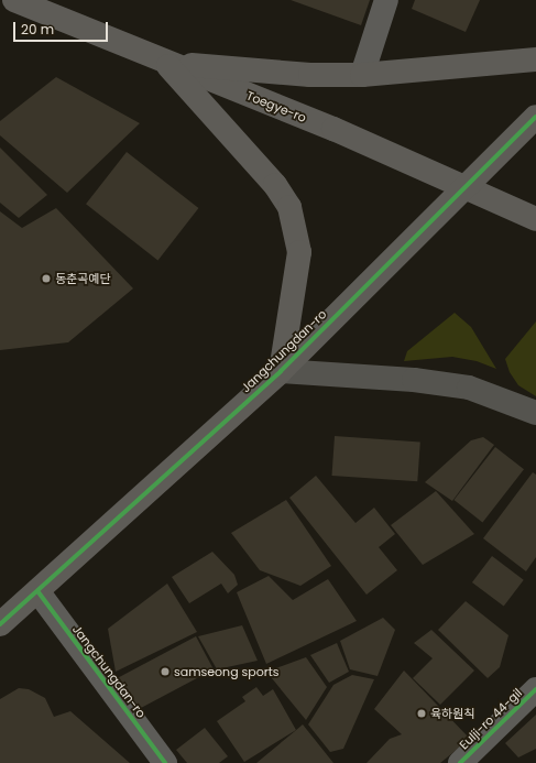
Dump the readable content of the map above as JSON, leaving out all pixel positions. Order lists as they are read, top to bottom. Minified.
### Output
{"streets":{"main road":["Toegye-ro","Jangchungdan-ro"],"street":["Eulji-ro 44-gil"]},"crossings":[["Toegye-ro","Jangchungdan-ro"]],"places":["동춘곡예단","samseong sports","육하원칙"],"scale_bar":"20 m"}
